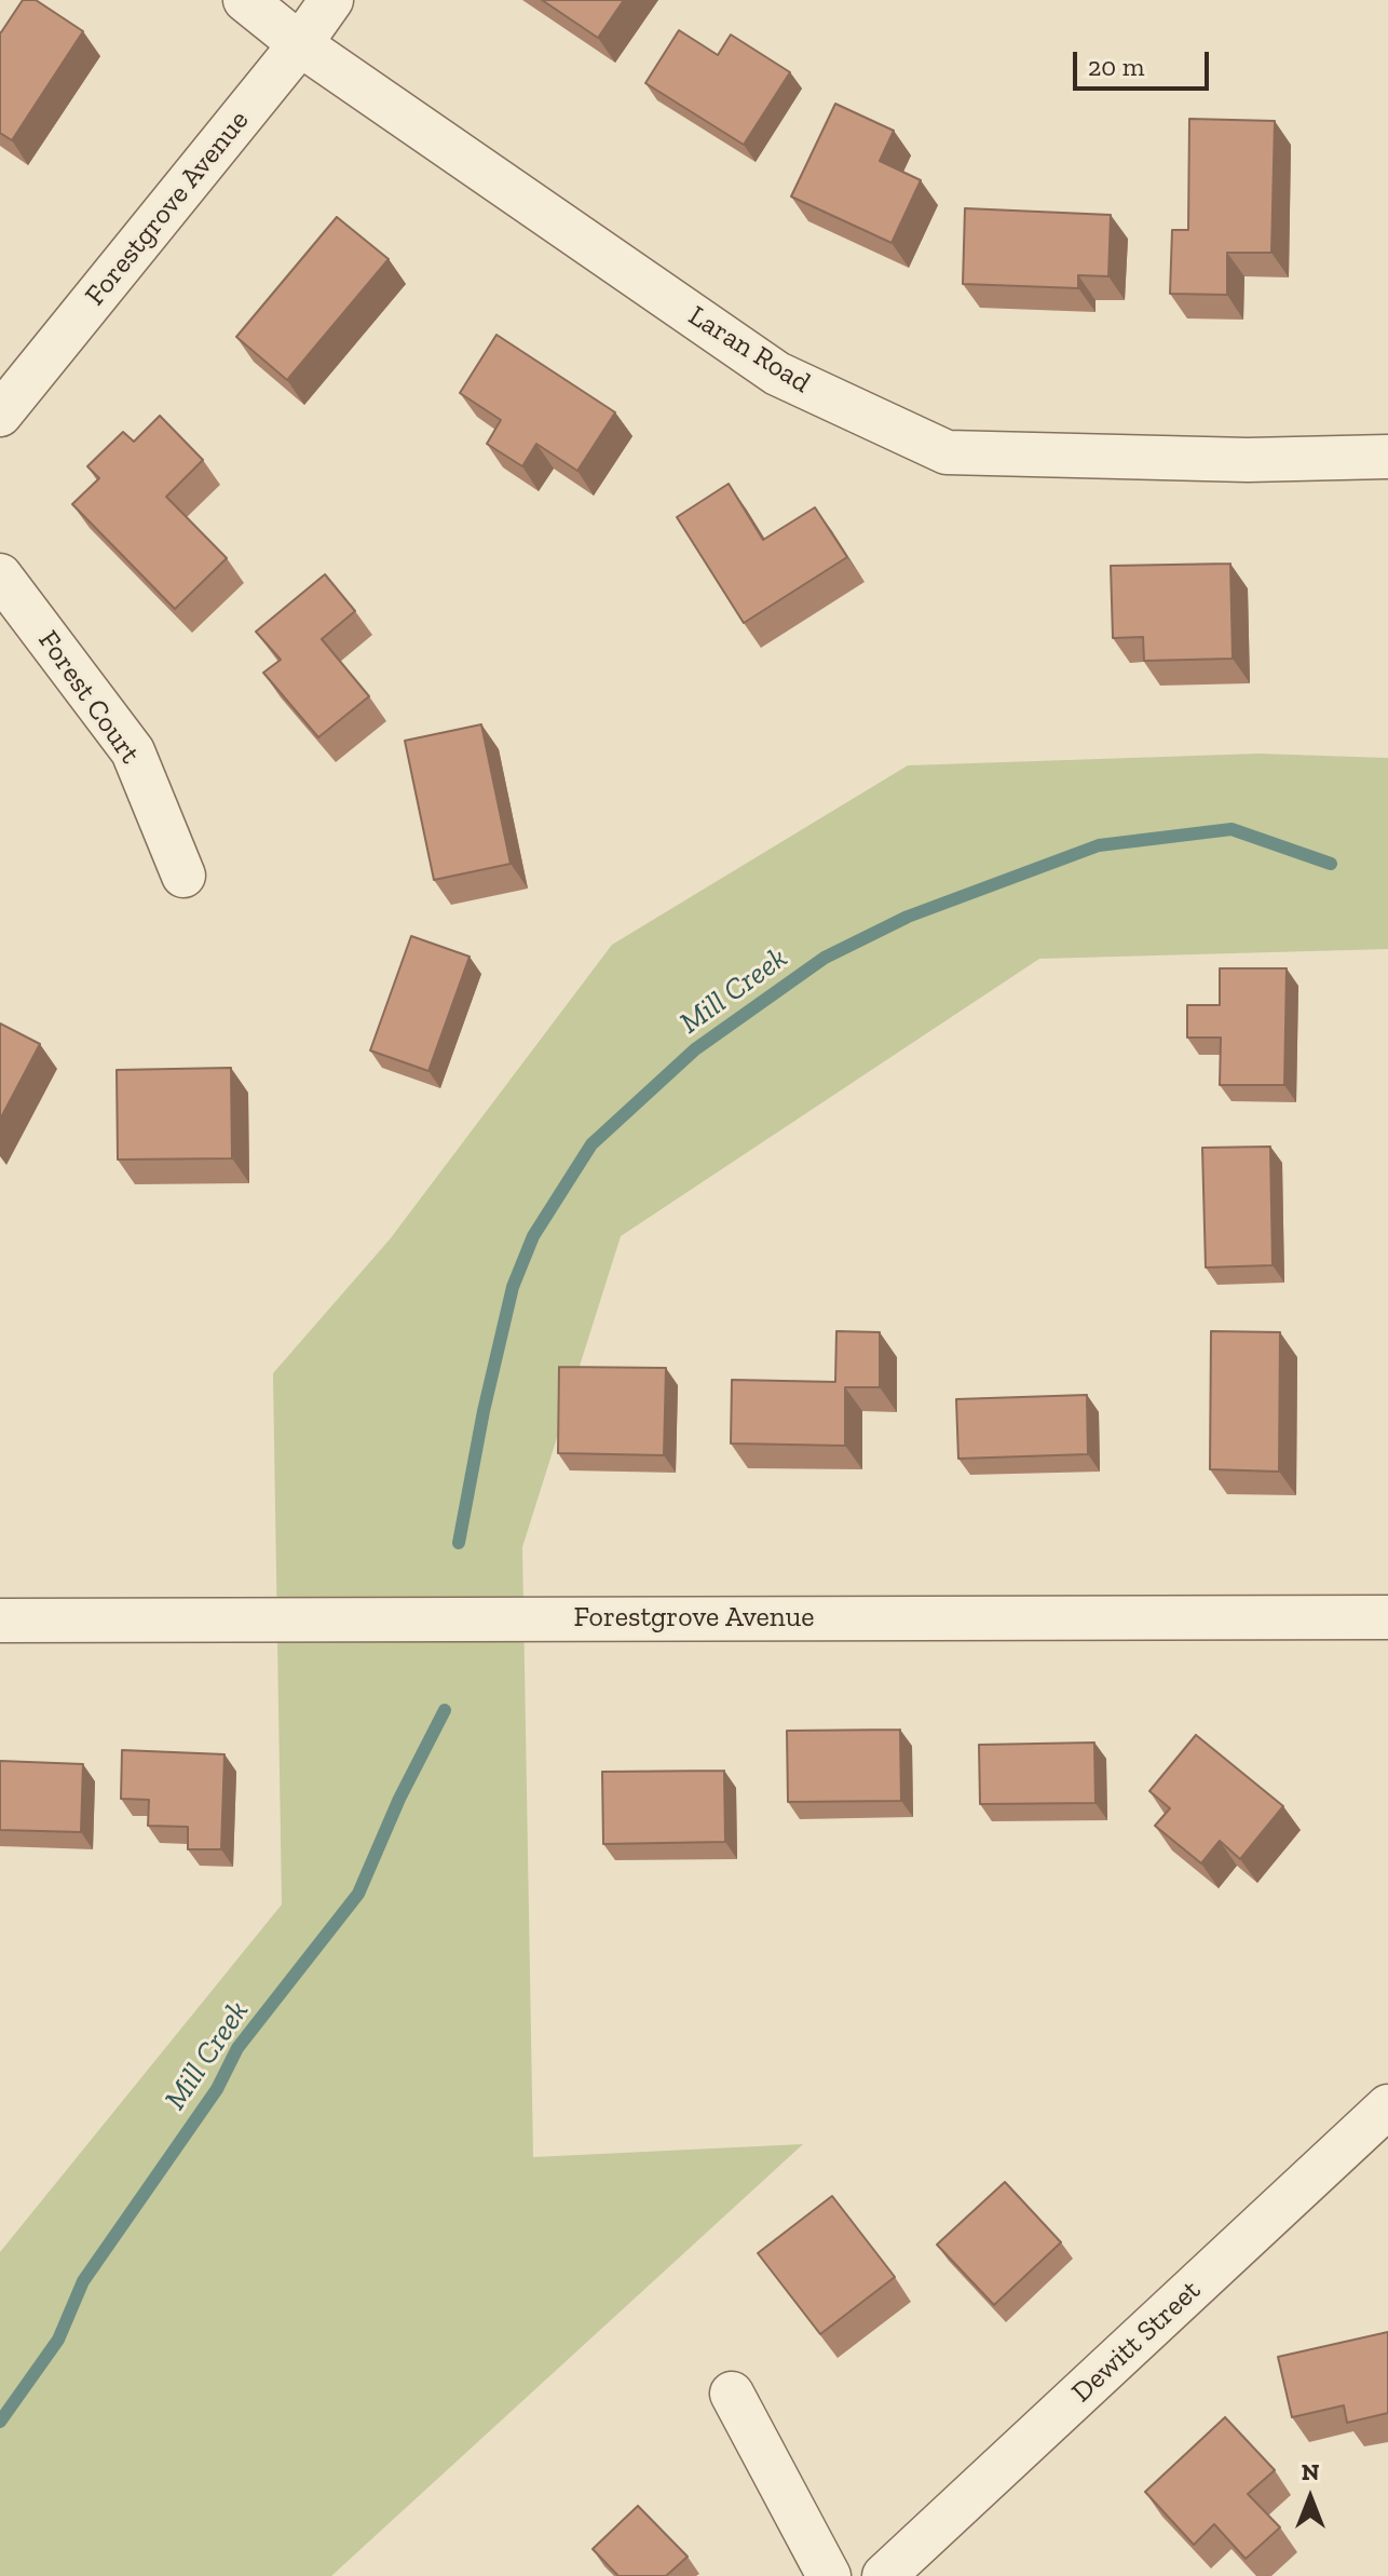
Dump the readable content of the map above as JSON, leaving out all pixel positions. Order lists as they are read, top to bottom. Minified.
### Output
{"streets":{"street":["Forestgrove Avenue","Laran Road","Forest Court","Dewitt Street"]},"crossings":[["Forestgrove Avenue","Laran Road"]],"water":["Mill Creek"],"scale_bar":"20 m","north":"top"}
